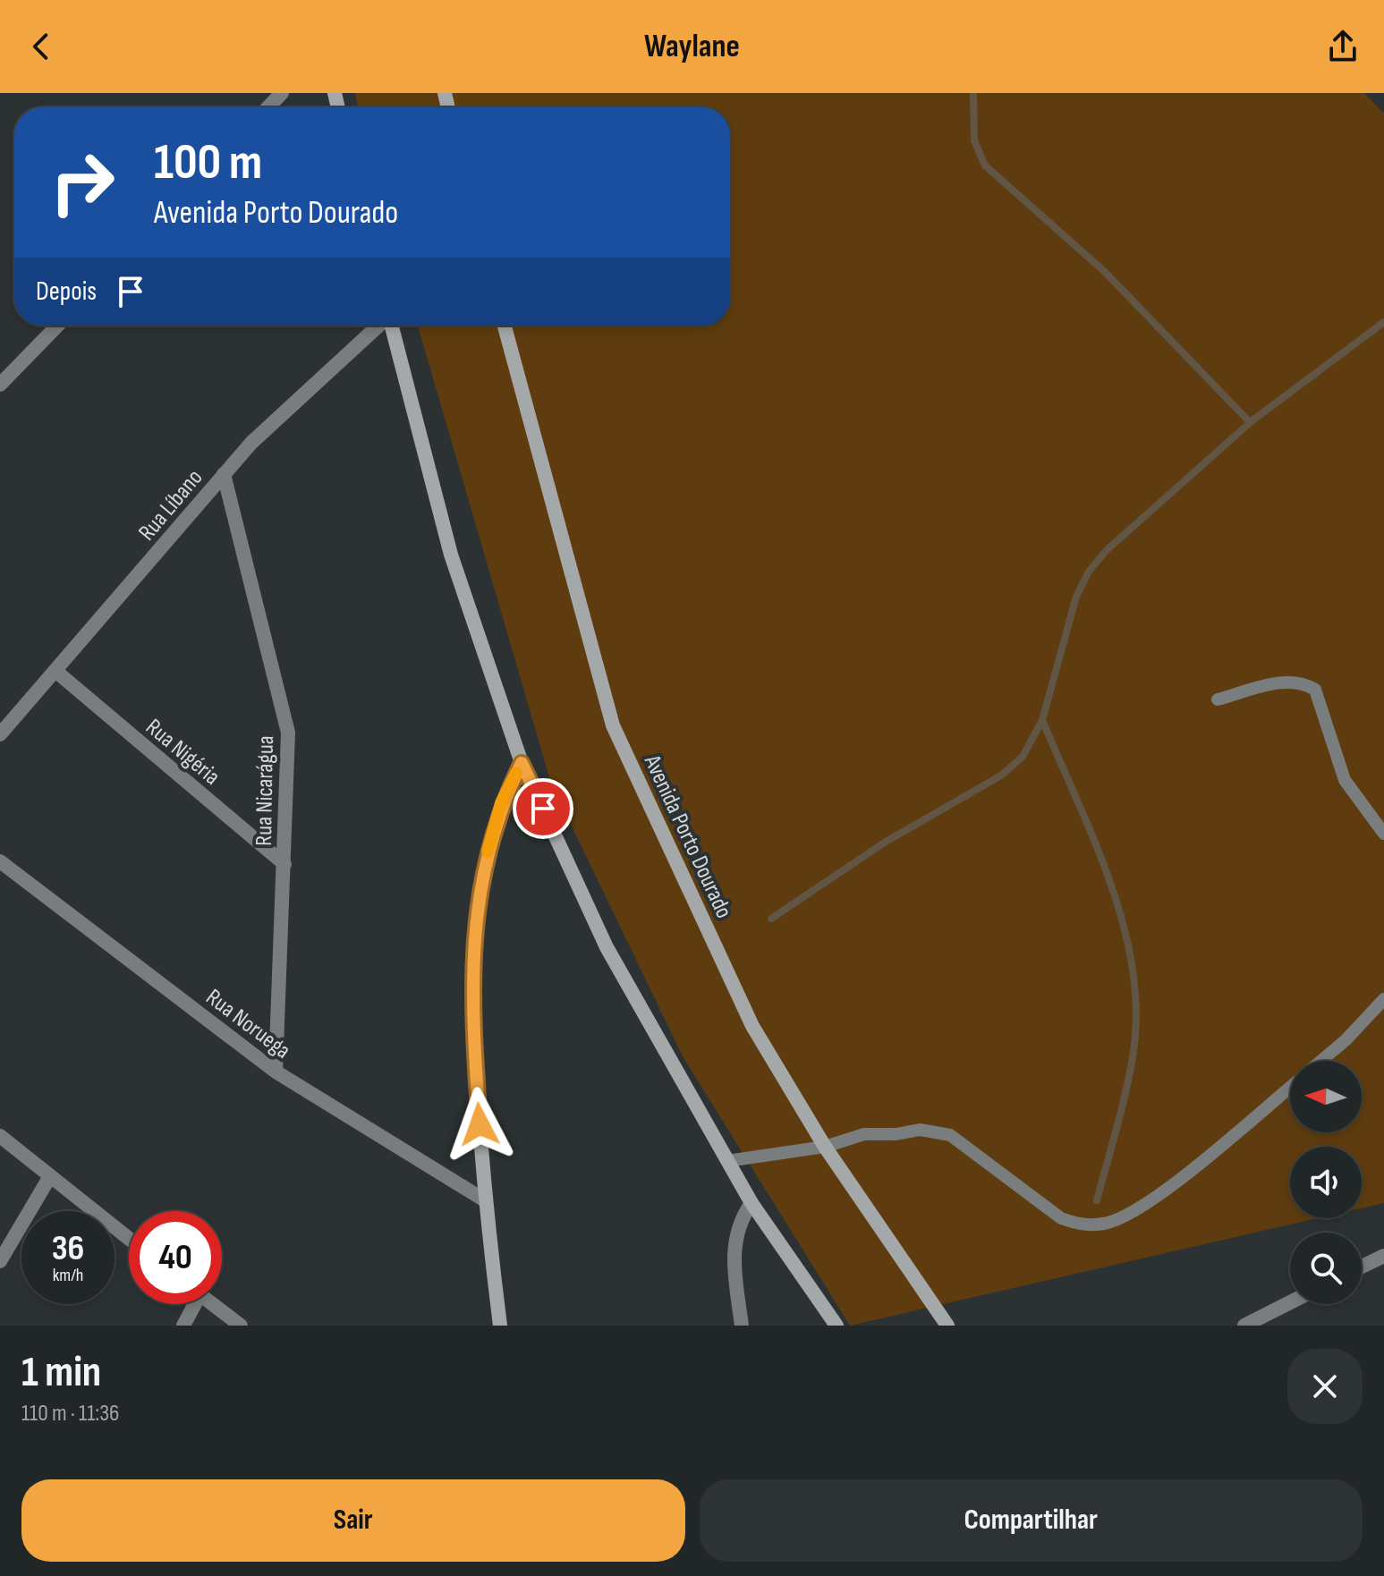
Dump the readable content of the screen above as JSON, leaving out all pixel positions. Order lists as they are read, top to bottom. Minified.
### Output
{"streets":{"street":["Rua Líbano","Rua Nigéria","Rua Nicarágua","Avenida Porto Dourado","Rua Noruega"]},"crossings":[["Rua Líbano","Rua Nigéria"],["Rua Líbano","Rua Nicarágua"],["Rua Nigéria","Rua Nicarágua"],["Rua Nicarágua","Rua Noruega"]],"north":"left","page":{"header":"Waylane","turn":["100 m","Avenida Porto Dourado"],"then":"Depois","speed":"36 km/h","limit":"40","heading":["1 min","110 m · 11:36"],"buttons":["Sair","Compartilhar"]}}
